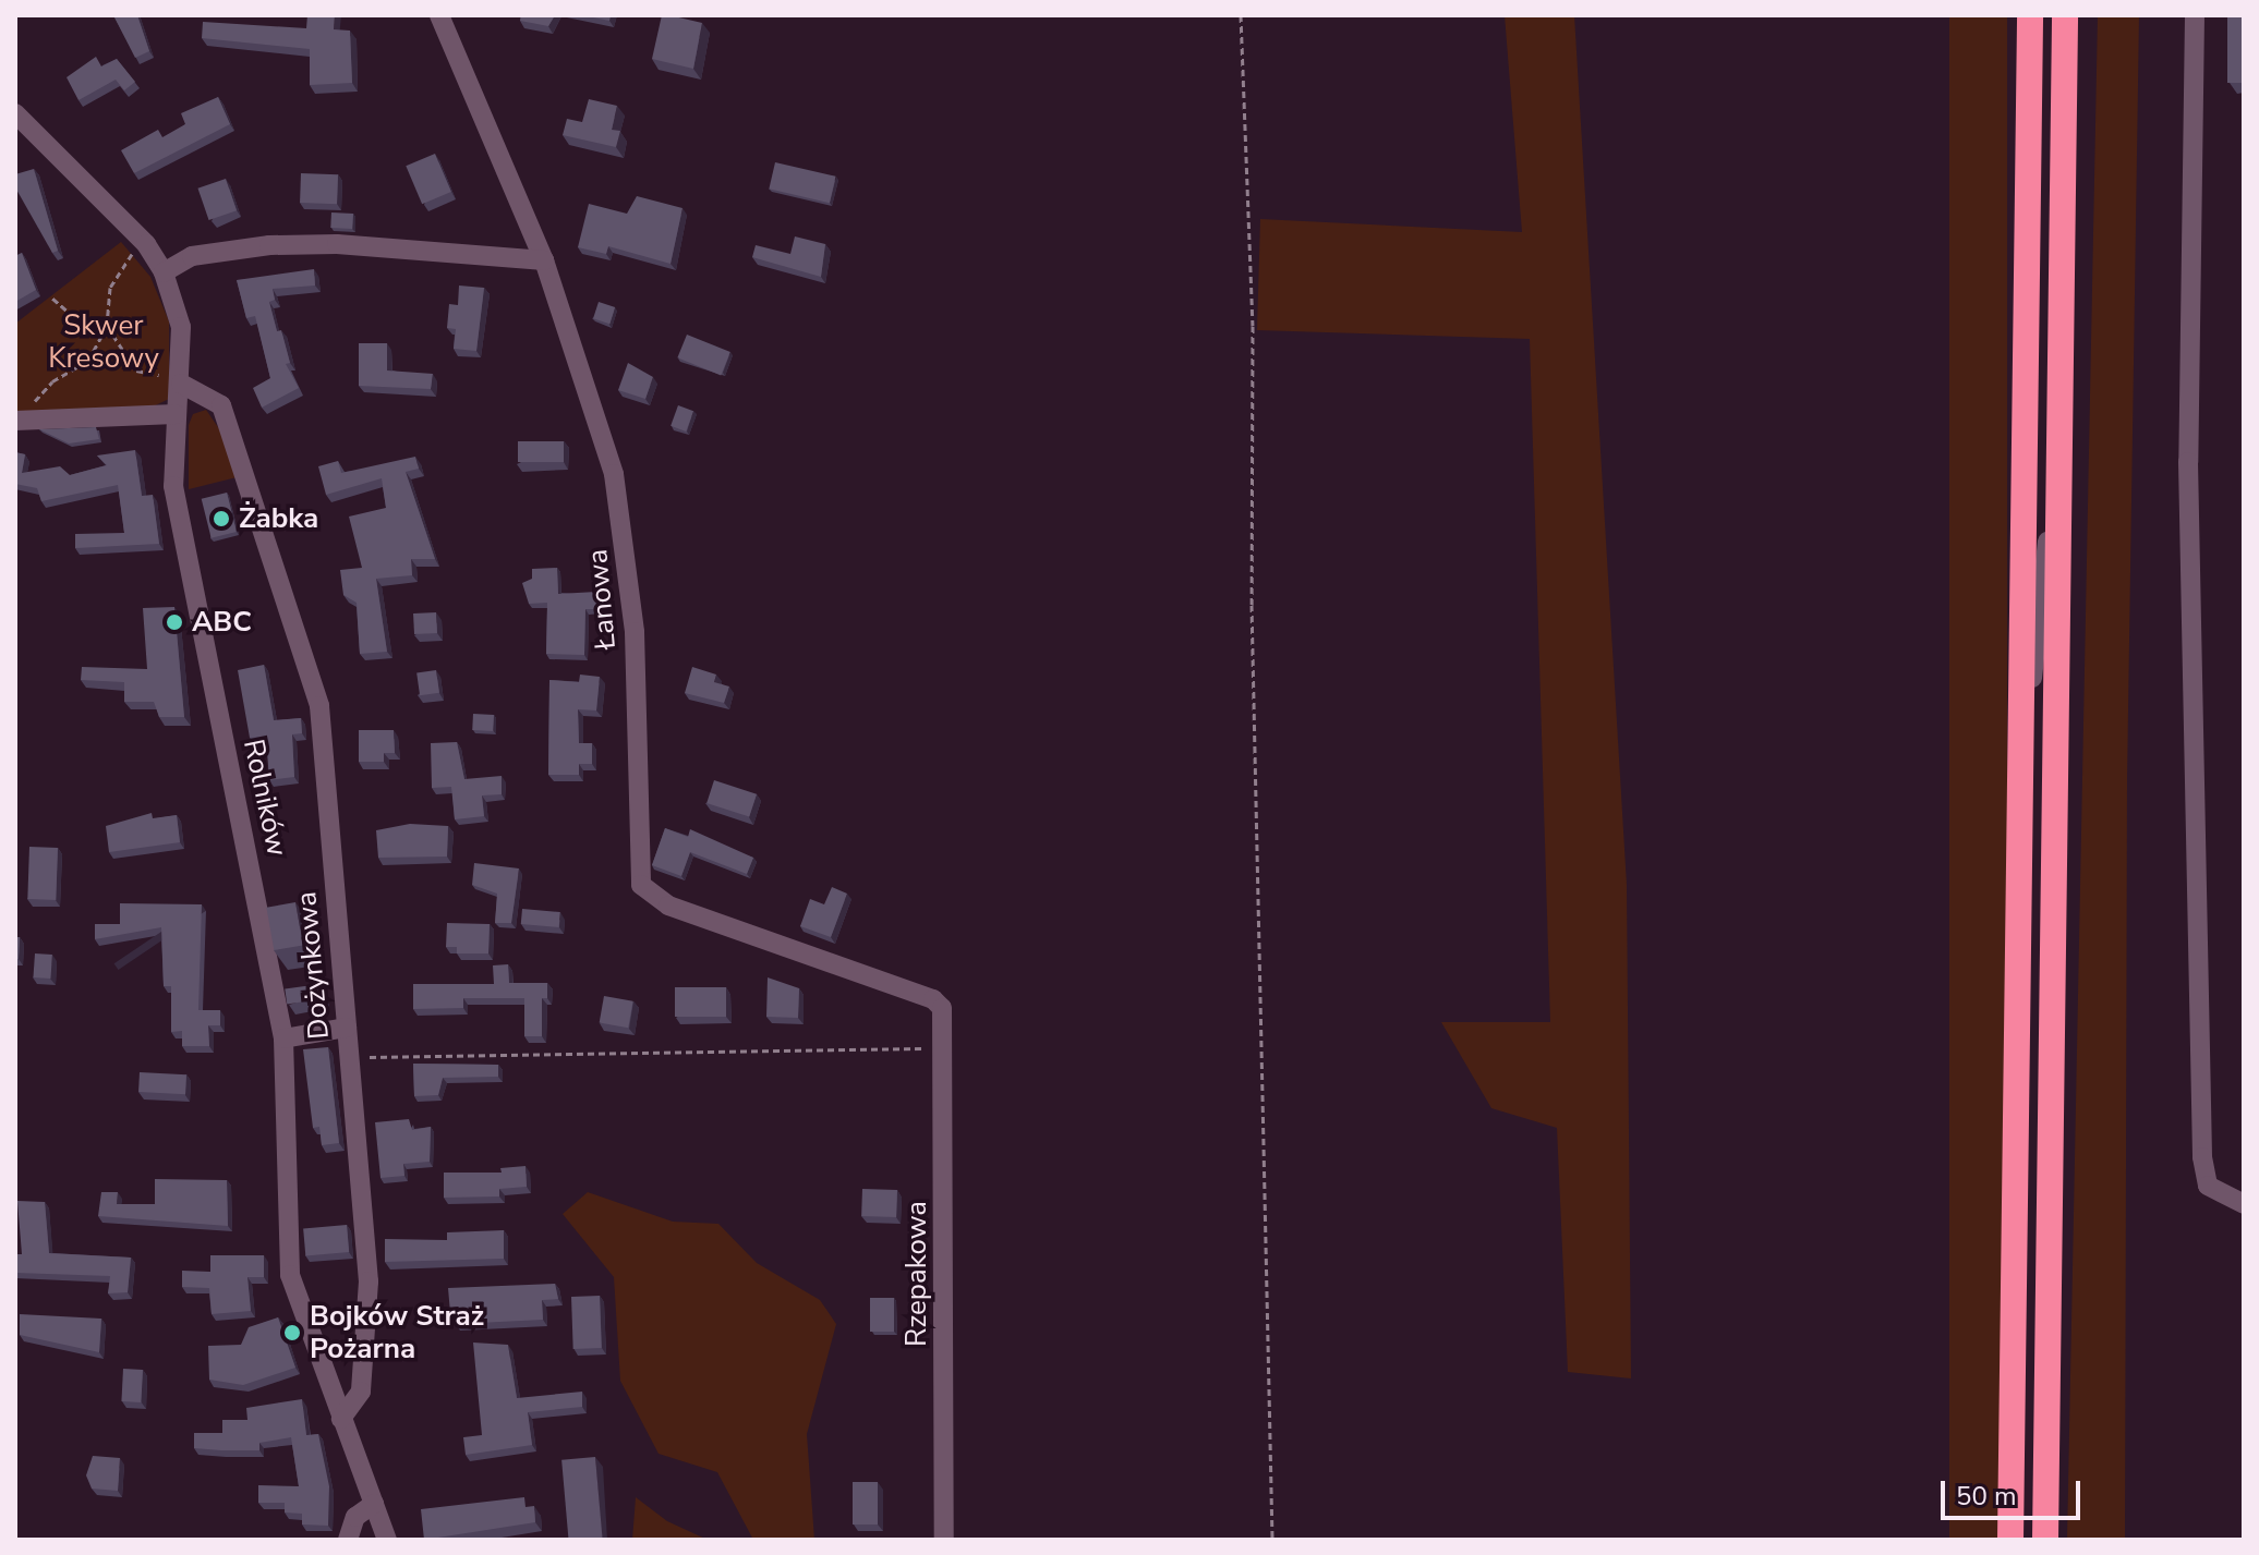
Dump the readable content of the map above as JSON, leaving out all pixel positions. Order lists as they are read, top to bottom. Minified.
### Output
{"streets":{"street":["Łanowa","Rolników","Dożynkowa","Rzepakowa"]},"crossings":[["Łanowa","Rzepakowa"],["Rolników","Dożynkowa"]],"parks":["Skwer Kresowy"],"places":["Żabka","ABC","Bojków Straż Pożarna"],"scale_bar":"50 m"}
